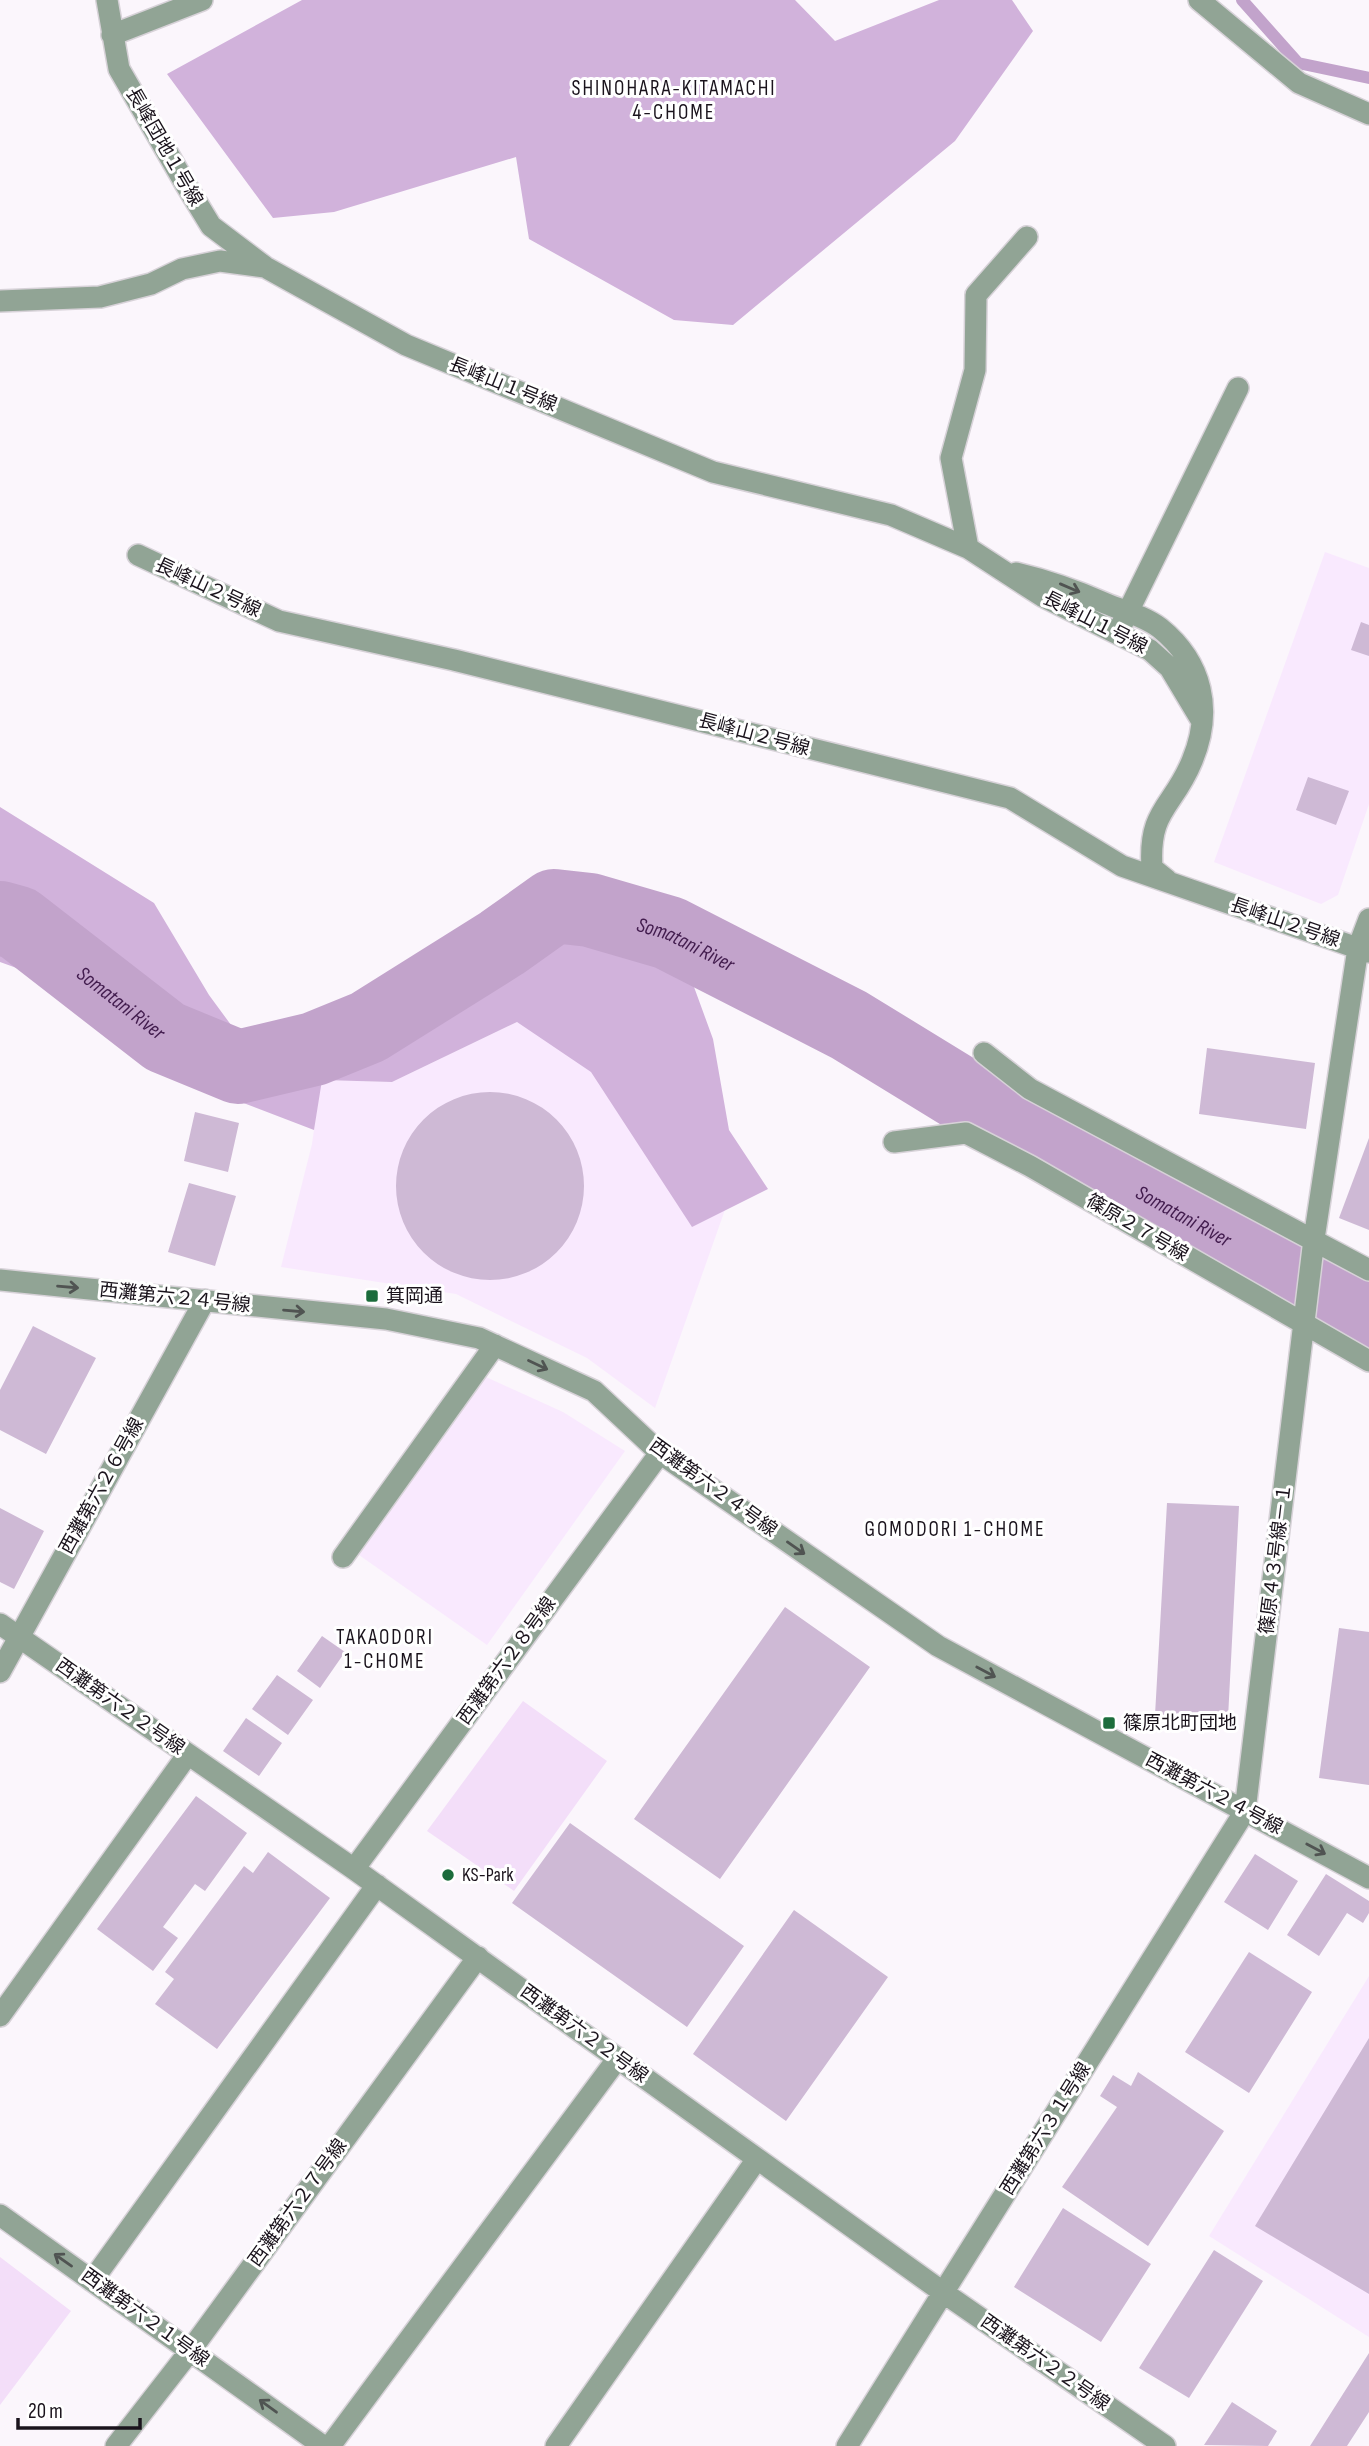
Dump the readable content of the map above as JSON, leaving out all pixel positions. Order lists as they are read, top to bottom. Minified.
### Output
{"streets":{"street":["長峰団地１号線","長峰山１号線","長峰山２号線","篠原２７号線","西灘第六２４号線","西灘第六２６号線","篠原４３号線－１","西灘第六２８号線","西灘第六２２号線","西灘第六３１号線","西灘第六２７号線","西灘第六２１号線"]},"crossings":[["長峰団地１号線","長峰山１号線"],["長峰山１号線","長峰山２号線"],["篠原２７号線","篠原４３号線－１"],["西灘第六２４号線","西灘第六２６号線"],["西灘第六２４号線","篠原４３号線－１"],["西灘第六２４号線","西灘第六２８号線"],["西灘第六２４号線","西灘第六３１号線"],["西灘第六２６号線","西灘第六２２号線"],["篠原４３号線－１","西灘第六３１号線"],["西灘第六２８号線","西灘第六２２号線"],["西灘第六２２号線","西灘第六３１号線"],["西灘第六２２号線","西灘第六２７号線"],["西灘第六２７号線","西灘第六２１号線"]],"one_way":["西灘第六２４号線","西灘第六２１号線"],"districts":["SHINOHARA-KITAMACHI 4-CHOME","GOMODORI 1-CHOME","TAKAODORI 1-CHOME"],"water":["Somatani River"],"places":{"transit":["箕岡通","篠原北町団地"],"other":["KS-Park"]},"scale_bar":"20 m"}
